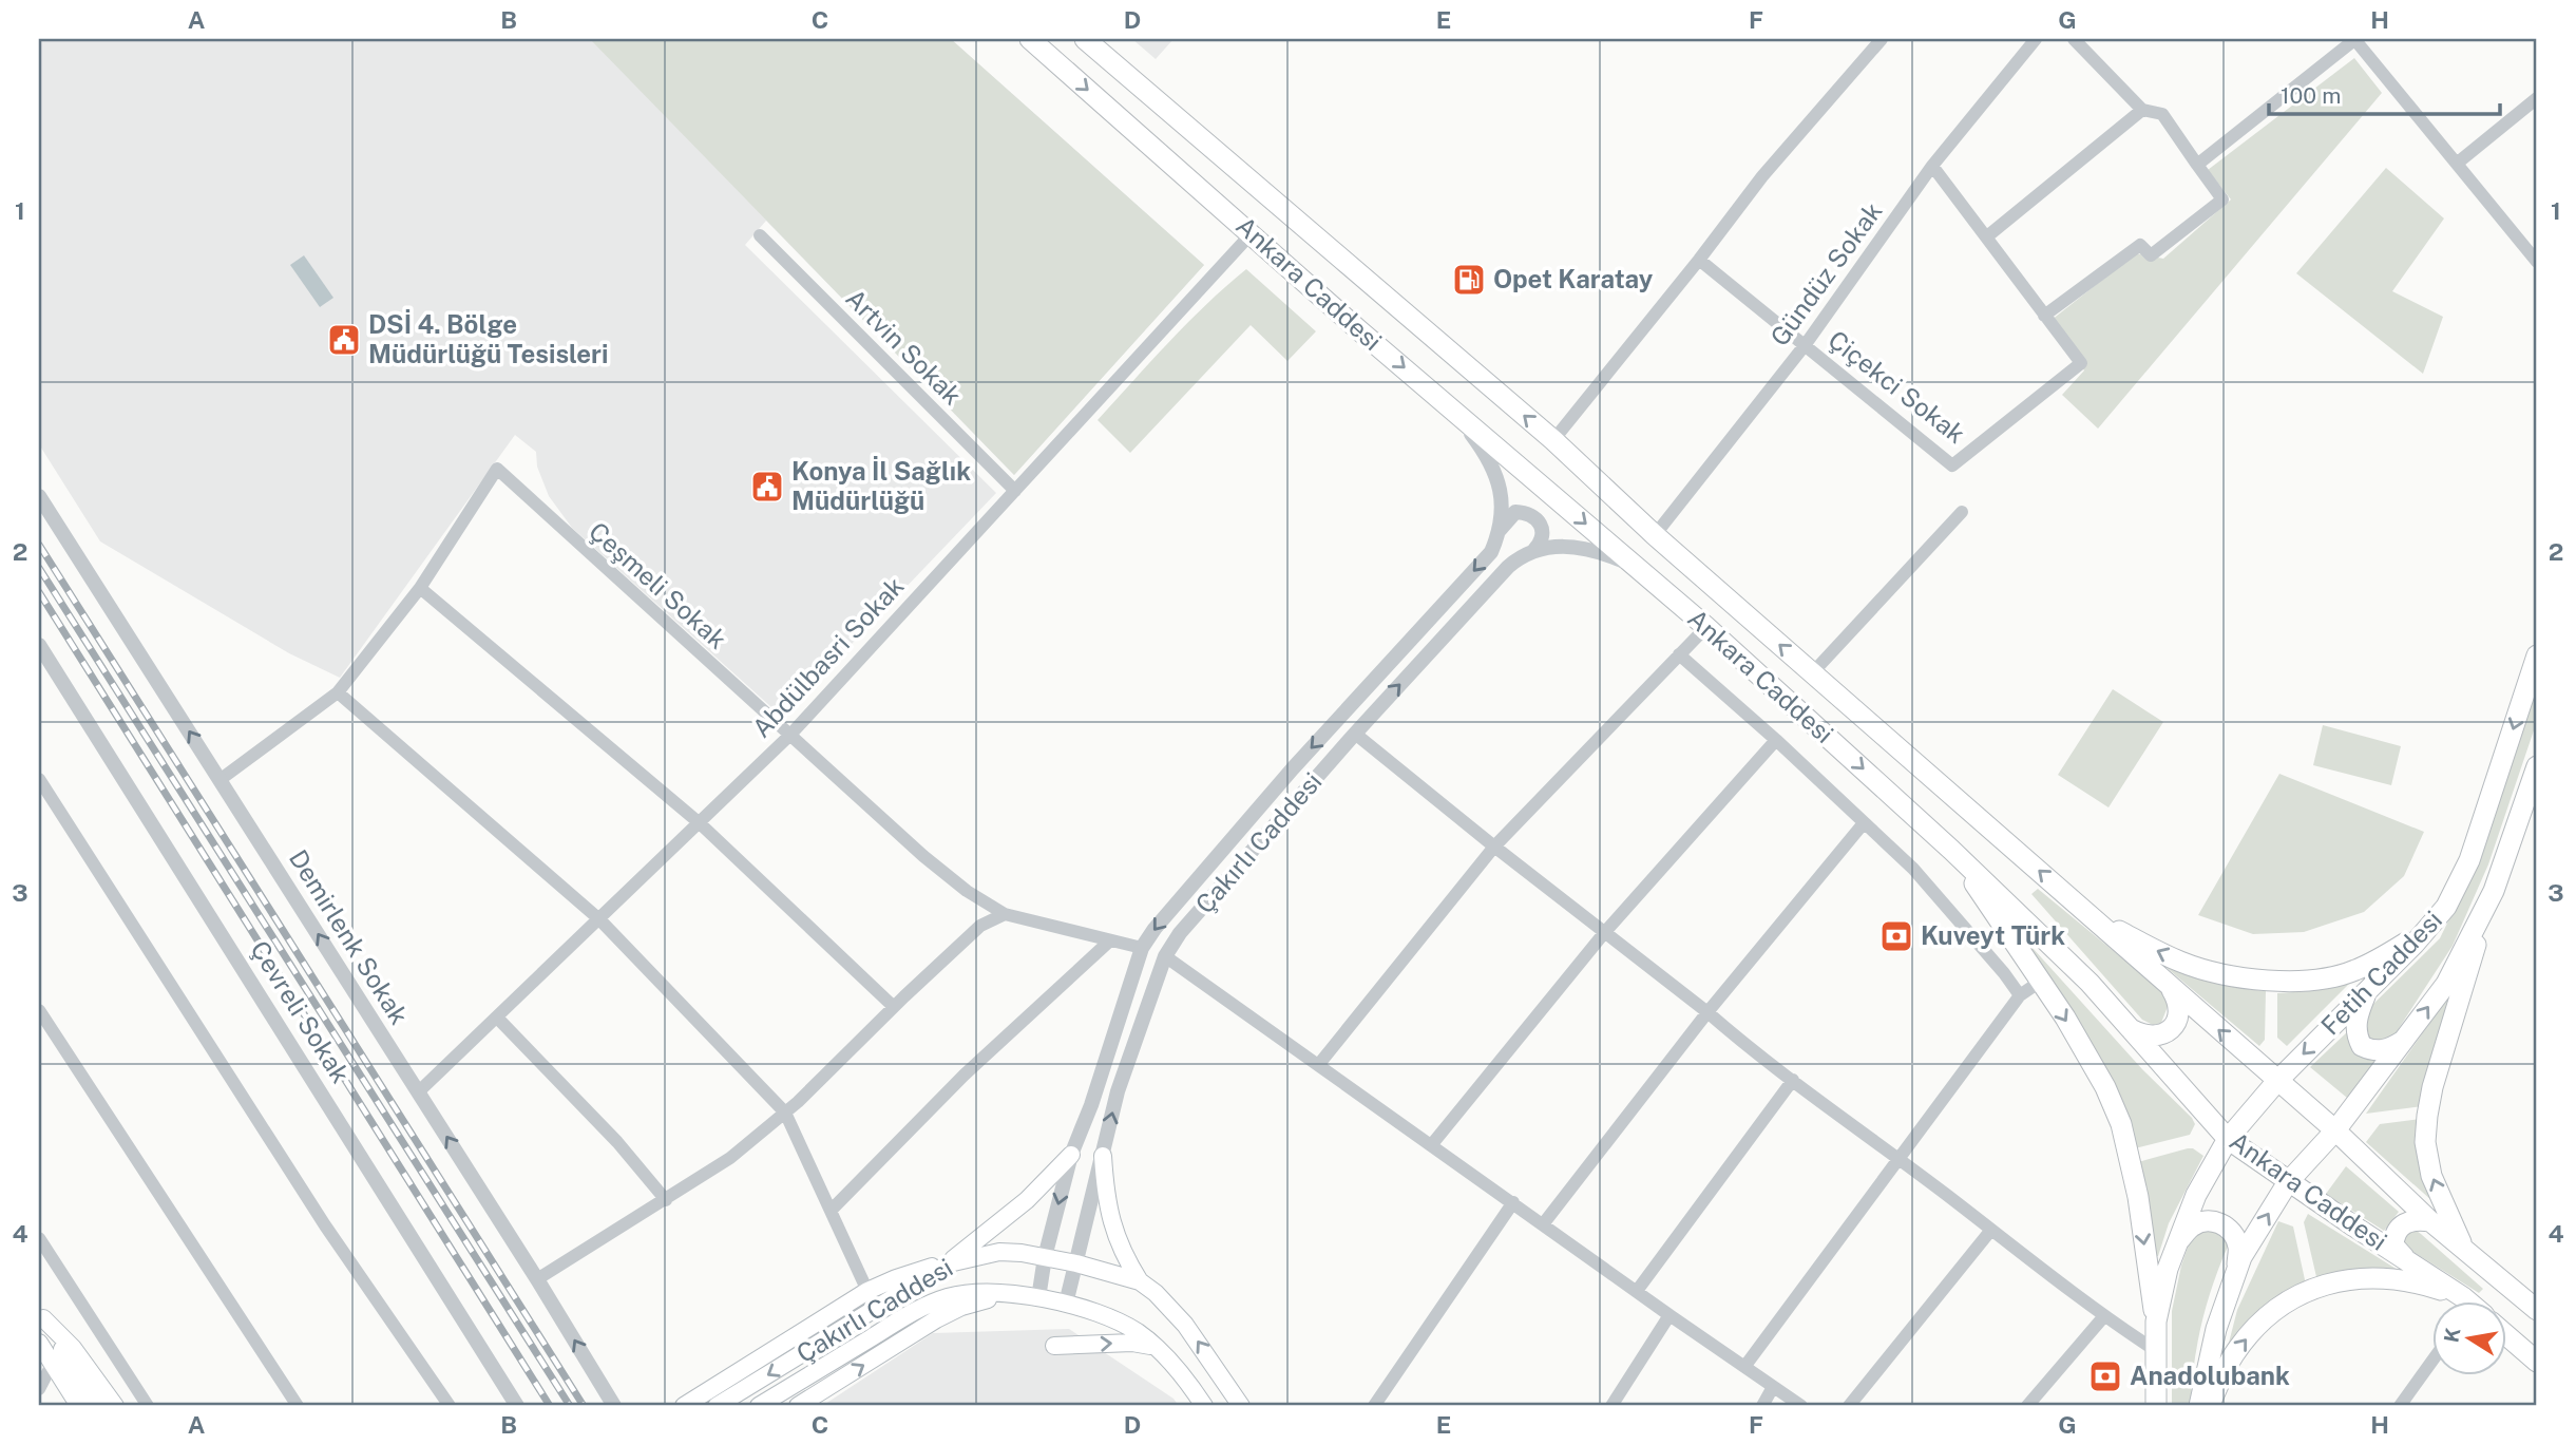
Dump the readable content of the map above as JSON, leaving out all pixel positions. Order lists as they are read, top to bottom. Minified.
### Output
{"streets":{"main road":["Ankara Caddesi","Çakırlı Caddesi","Fetih Caddesi"],"street":["Gündüz Sokak","Artvin Sokak","Çiçekci Sokak","Çeşmeli Sokak","Abdülbasri Sokak","Demirlenk Sokak","Çevreli Sokak"]},"crossings":[["Gündüz Sokak","Ankara Caddesi"],["Gündüz Sokak","Çiçekci Sokak"],["Ankara Caddesi","Abdülbasri Sokak"],["Ankara Caddesi","Çakırlı Caddesi"],["Ankara Caddesi","Fetih Caddesi"],["Artvin Sokak","Abdülbasri Sokak"],["Çeşmeli Sokak","Abdülbasri Sokak"],["Çeşmeli Sokak","Çakırlı Caddesi"],["Çeşmeli Sokak","Demirlenk Sokak"],["Abdülbasri Sokak","Demirlenk Sokak"]],"one_way":["Demirlenk Sokak"],"places":{"fuel station":["Opet Karatay"],"public building":["DSİ 4. Bölge Müdürlüğü Tesisleri","Konya İl Sağlık Müdürlüğü"],"bank":["Kuveyt Türk","Anadolubank"]},"scale_bar":"100 m","north":"left","grid":{"columns":["A","B","C","D","E","F","G","H"],"rows":["1","2","3","4"]}}
